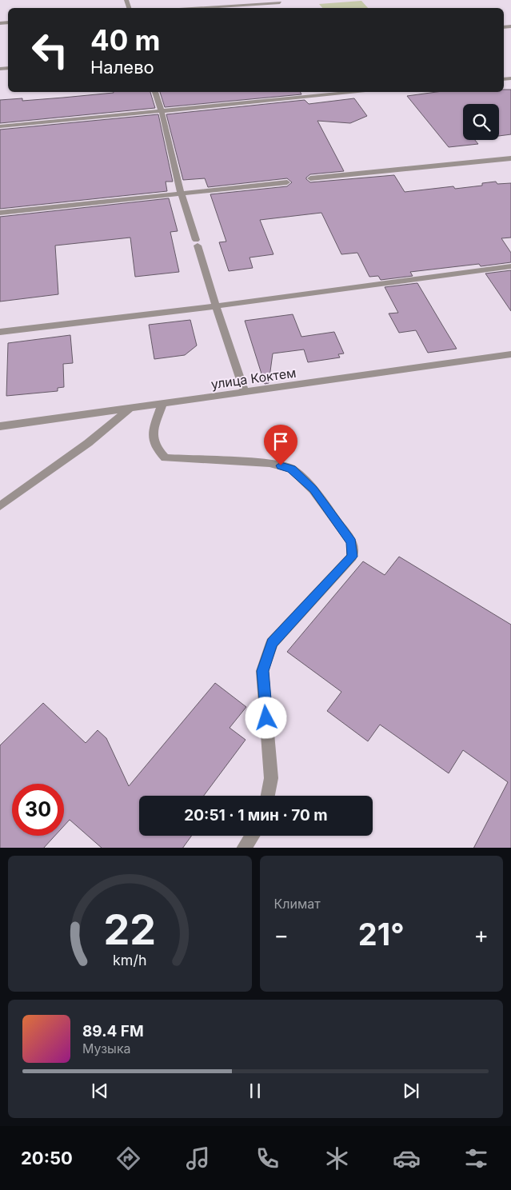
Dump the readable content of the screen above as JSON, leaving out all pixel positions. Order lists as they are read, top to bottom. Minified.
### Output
{"streets":{"street":["улица Коктем"]},"page":{"turn":["40 m","Налево"],"limit":"30","trip":"20:51 · 1 мин · 70 m","tile":"Климат","heat":["−","21°","+"],"song":["89.4 FM","Музыка"],"tabs":"20:50","gauge":["22","km/h"]}}
